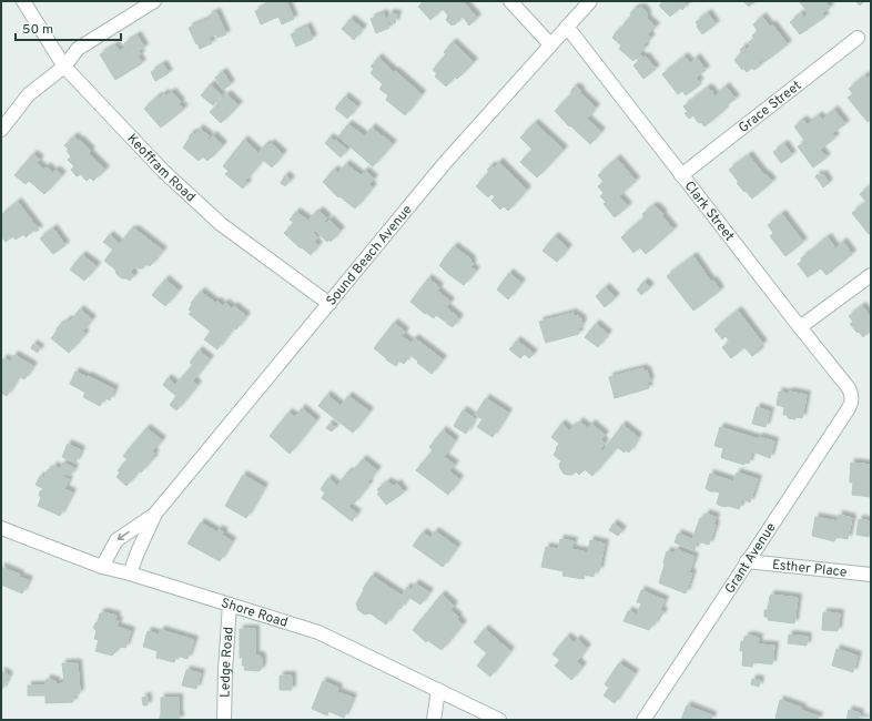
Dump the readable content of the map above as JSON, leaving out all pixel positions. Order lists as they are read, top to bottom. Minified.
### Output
{"streets":{"street":["Grace Street","Keoffram Road","Clark Street","Sound Beach Avenue","Grant Avenue","Esther Place","Shore Road","Ledge Road"]},"crossings":[["Grace Street","Clark Street"],["Keoffram Road","Sound Beach Avenue"],["Clark Street","Sound Beach Avenue"],["Clark Street","Grant Avenue"],["Sound Beach Avenue","Shore Road"],["Grant Avenue","Esther Place"],["Shore Road","Ledge Road"]],"scale_bar":"50 m"}
